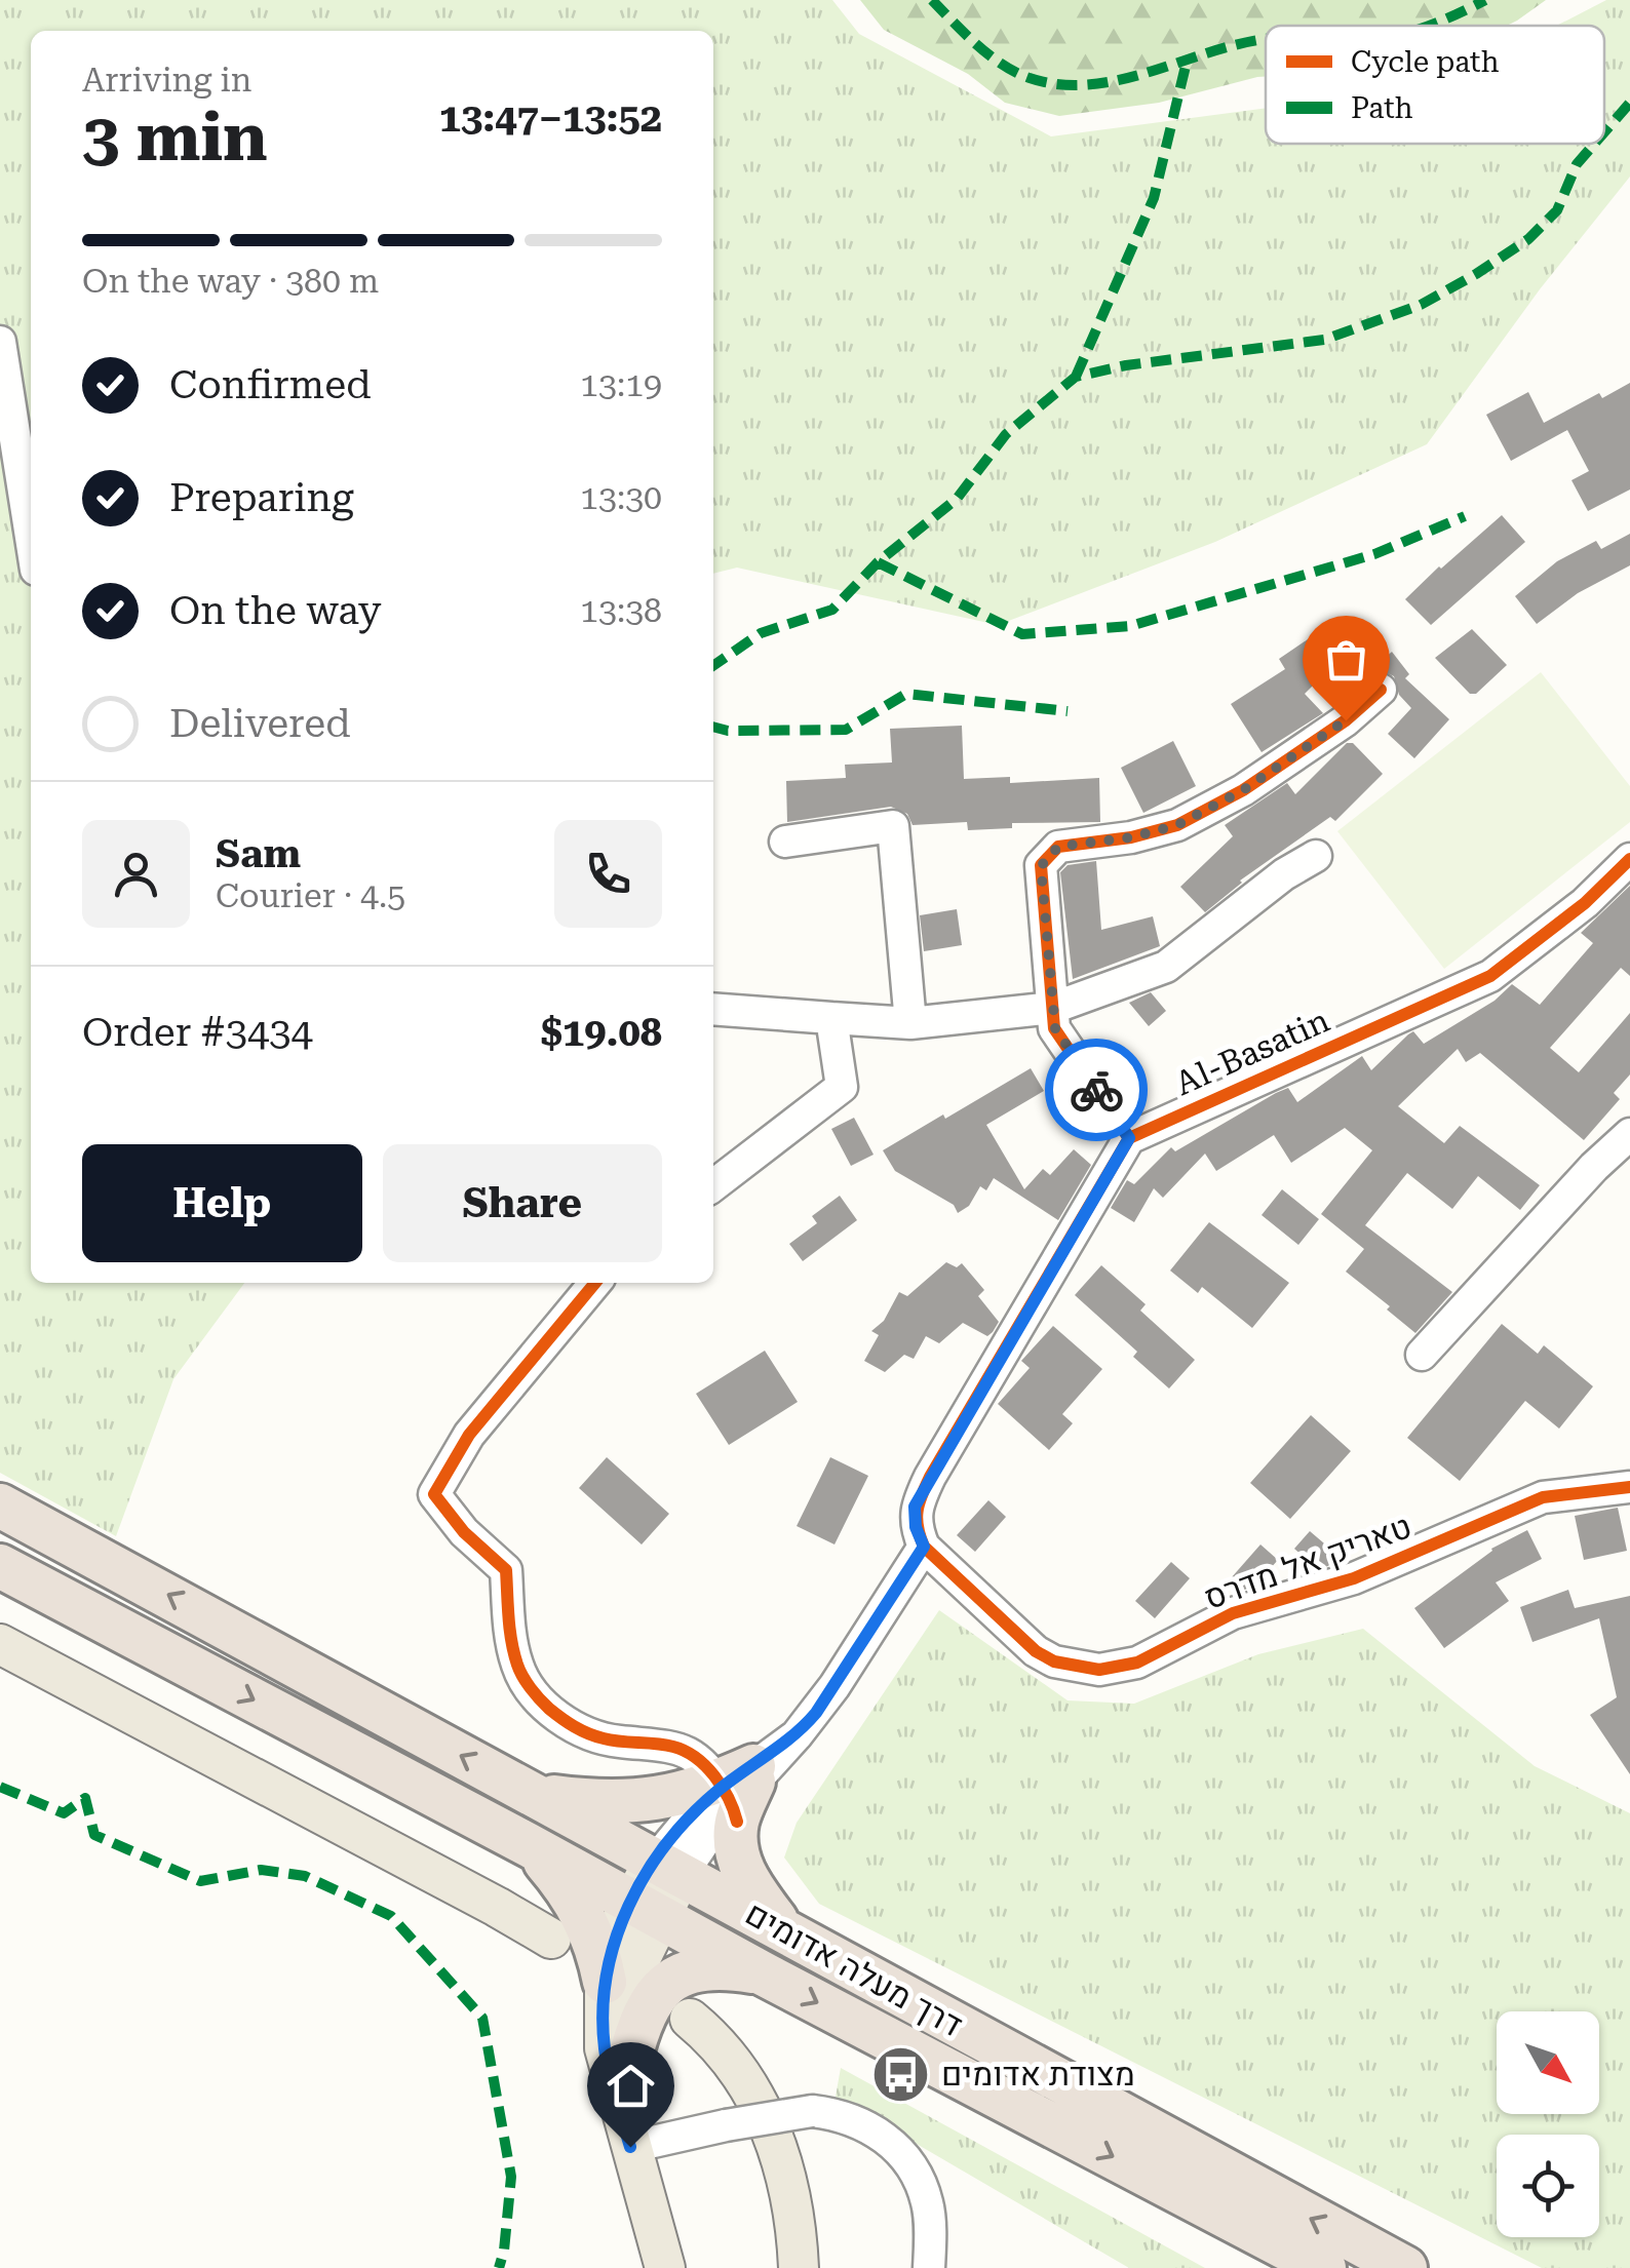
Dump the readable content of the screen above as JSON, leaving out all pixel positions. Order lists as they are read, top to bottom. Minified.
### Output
{"streets":{"highway":["דרך מעלה אדומים"],"street":["Al-Basatin","טאריק אל מדרס"]},"places":{"bus stop":["מצודת אדומים"]},"legend":["Cycle path","Path"],"north":"bottom right","page":{"heading":["3 min","Arriving in","13:47–13:52"],"panel":["Sam","Courier · 4.5","Order #3434","$19.08"],"bar":"On the way · 380 m","list":[["Confirmed","13:19"],["Preparing","13:30"],["On the way","13:38"],"Delivered"],"buttons":["Help","Share"]}}
